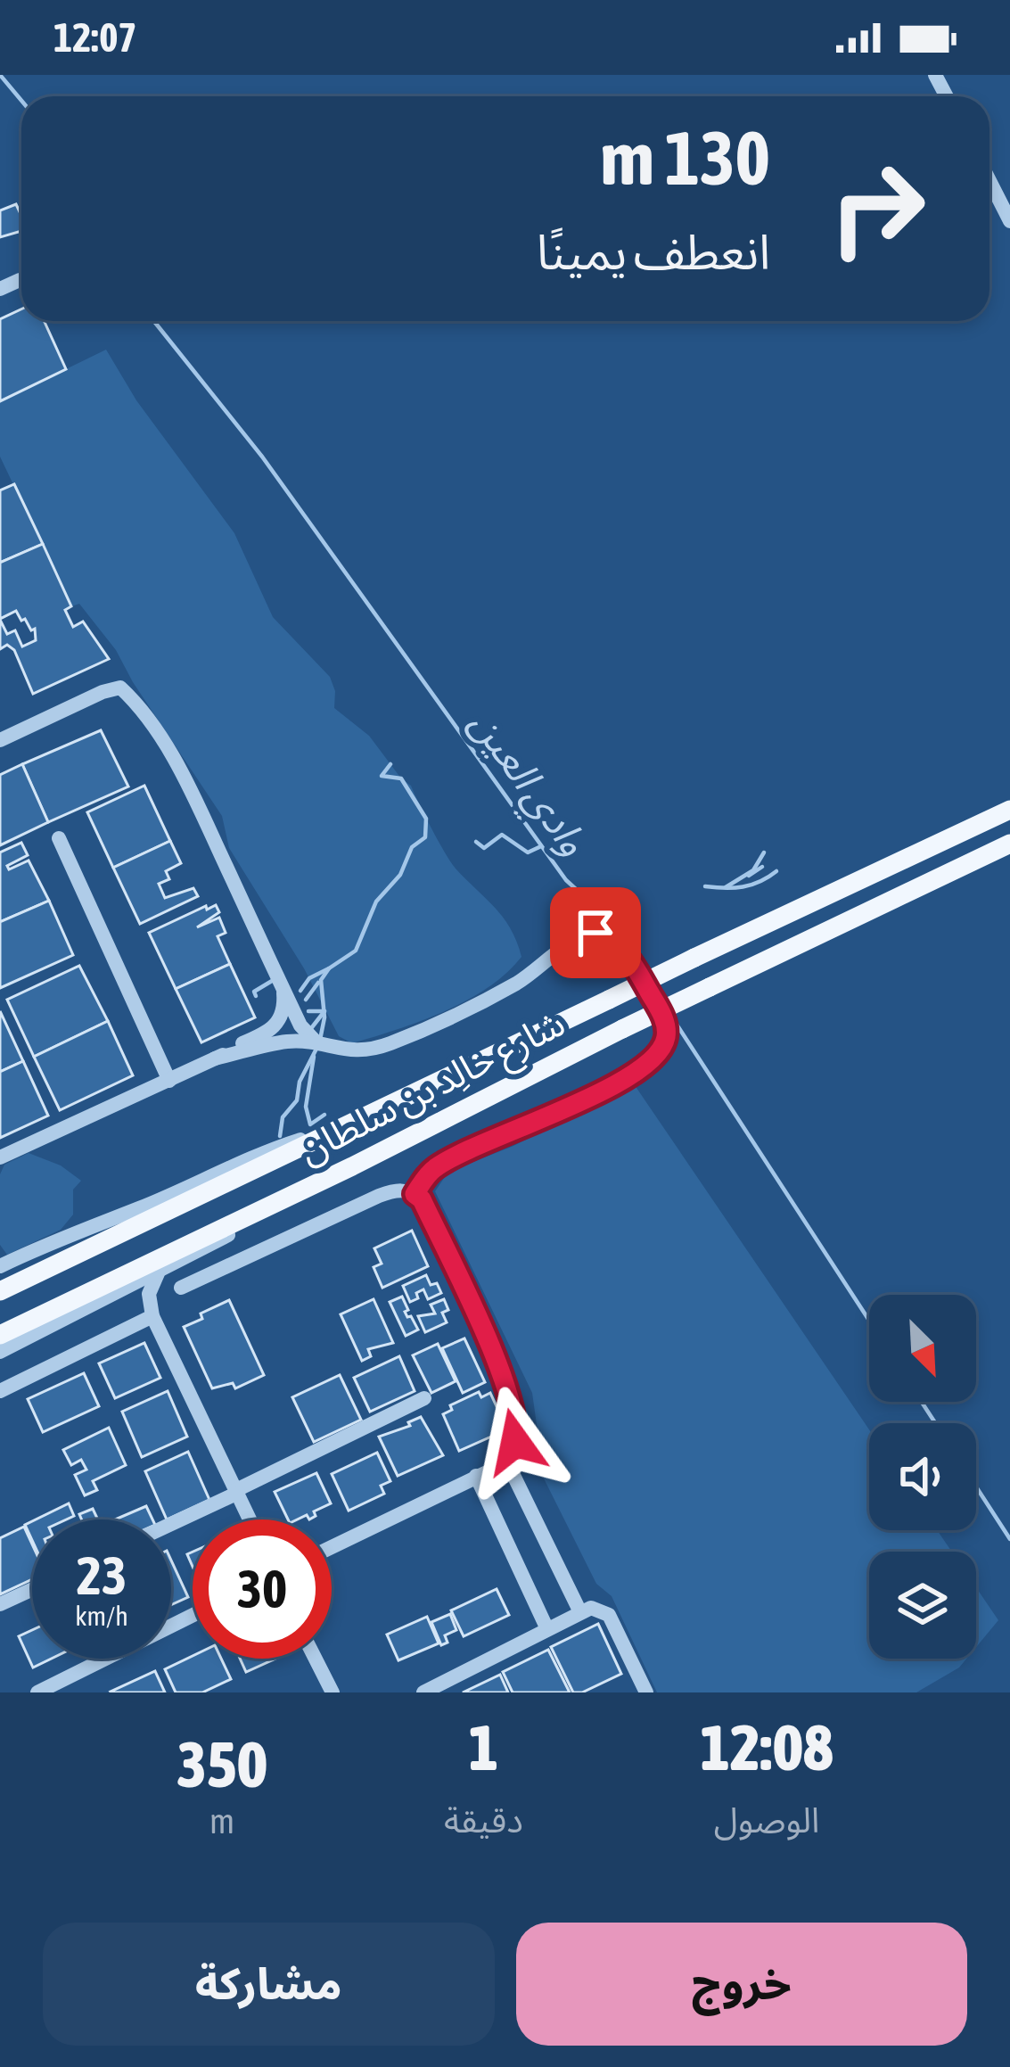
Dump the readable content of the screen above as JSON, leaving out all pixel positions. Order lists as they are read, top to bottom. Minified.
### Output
{"streets":{"main road":["شارع خالِد بن سلطان"]},"water":["وادي العين"],"north":"bottom right","page":{"status":"12:07","turn":["130 m","انعطف يمينًا"],"speed":"23 km/h","limit":"30","eta":["12:08","الوصول","1","دقيقة","350","m"],"buttons":["خروج","مشاركة"]}}
